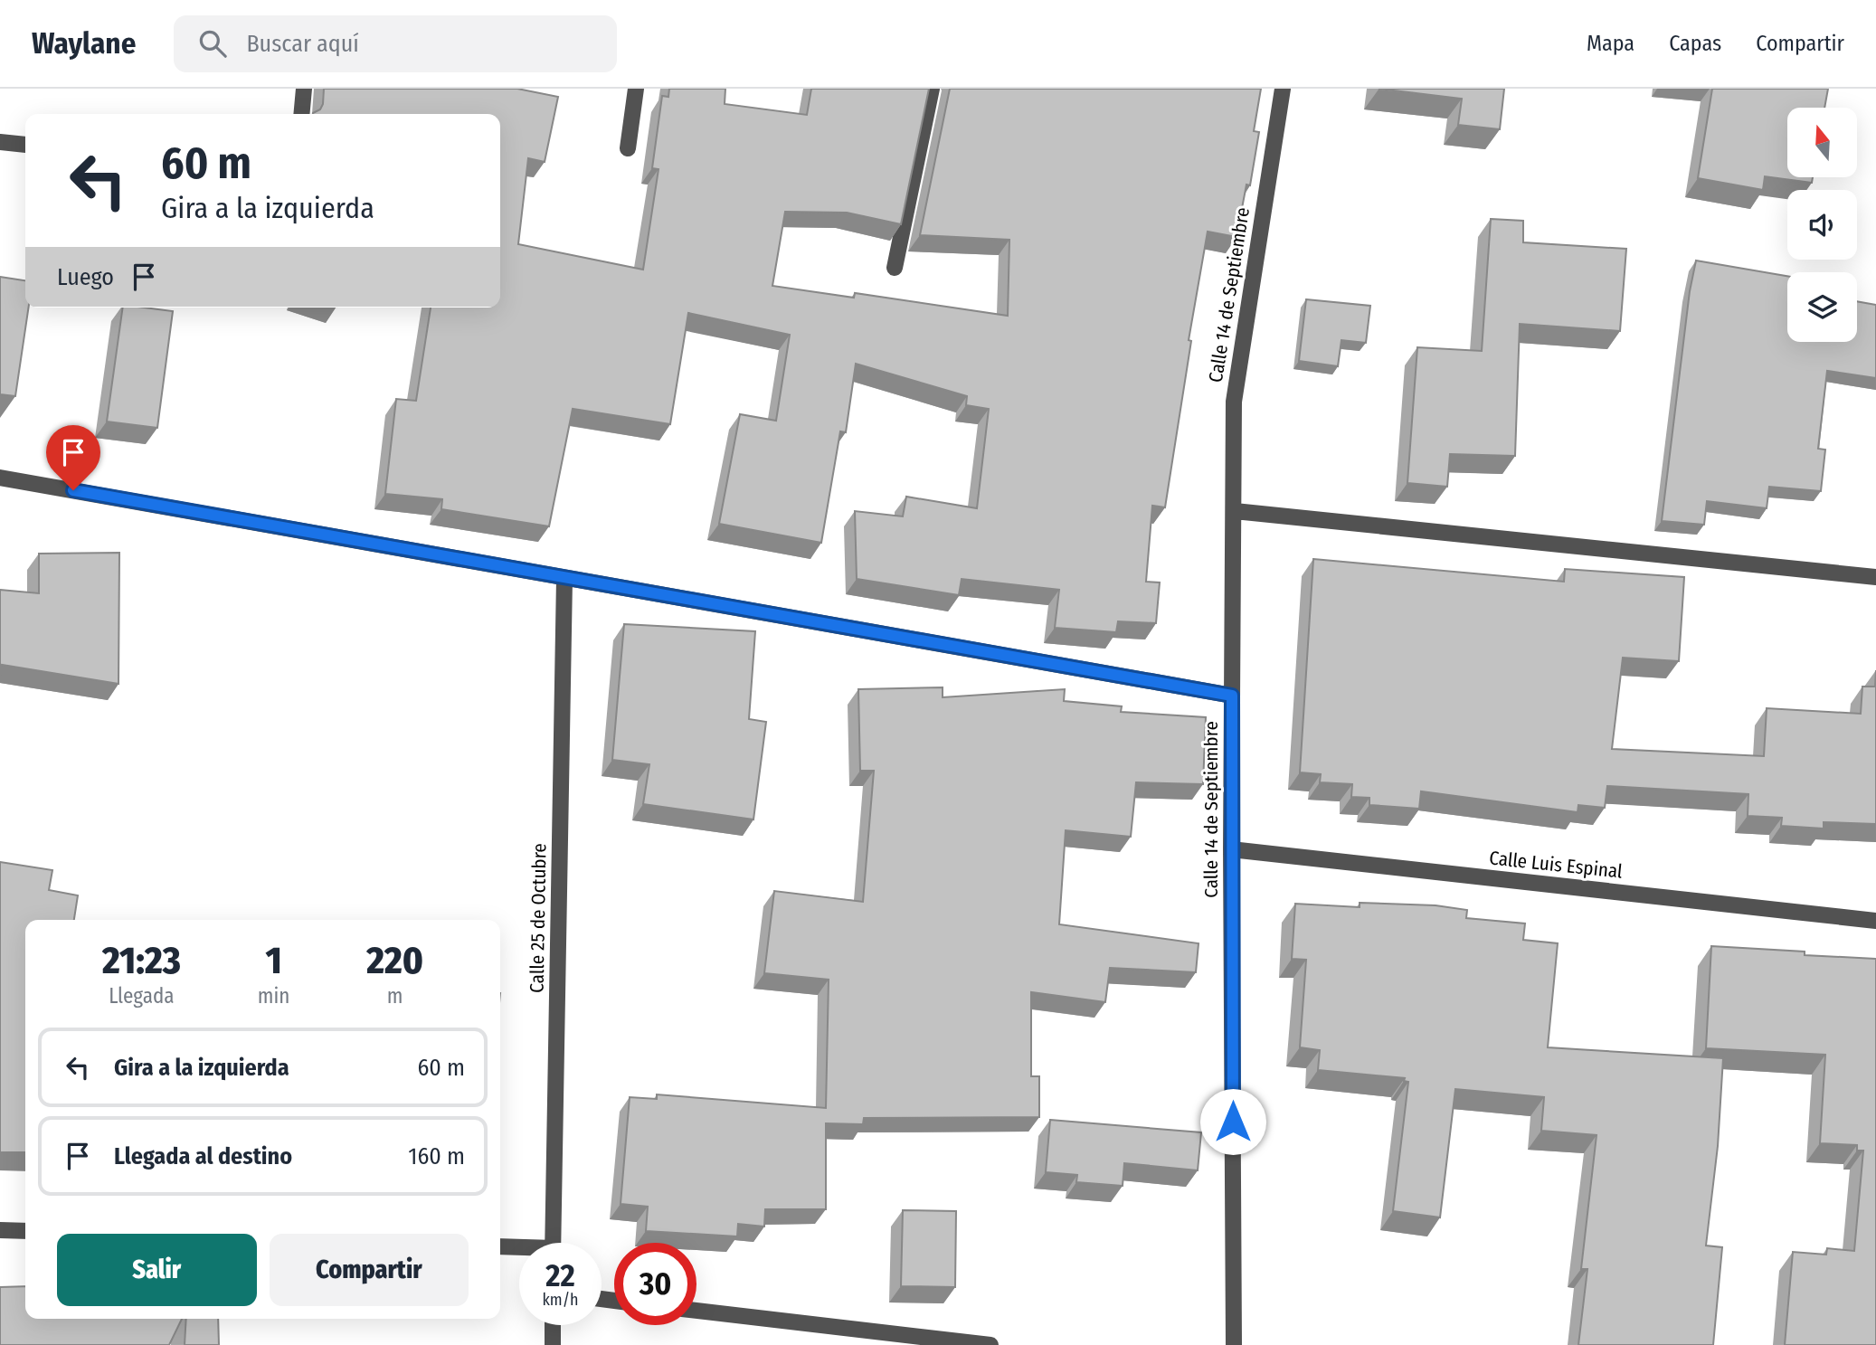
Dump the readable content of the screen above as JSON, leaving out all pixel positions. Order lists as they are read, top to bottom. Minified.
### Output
{"streets":{"street":["Calle 14 de Septiembre","Calle Luis Espinal","Calle 25 de Octubre"]},"crossings":[["Calle 14 de Septiembre","Calle Luis Espinal"]],"north":"top","page":{"header":"Waylane","search":"Buscar aquí","nav":["Mapa","Capas","Compartir"],"turn":["60 m","Gira a la izquierda"],"then":"Luego","eta":["21:23","Llegada","1","min","220","m"],"list":[{"name":"Gira a la izquierda","value":"60 m"},{"name":"Llegada al destino","value":"160 m"}],"buttons":["Salir","Compartir"],"speed":"22 km/h","limit":"30"}}
